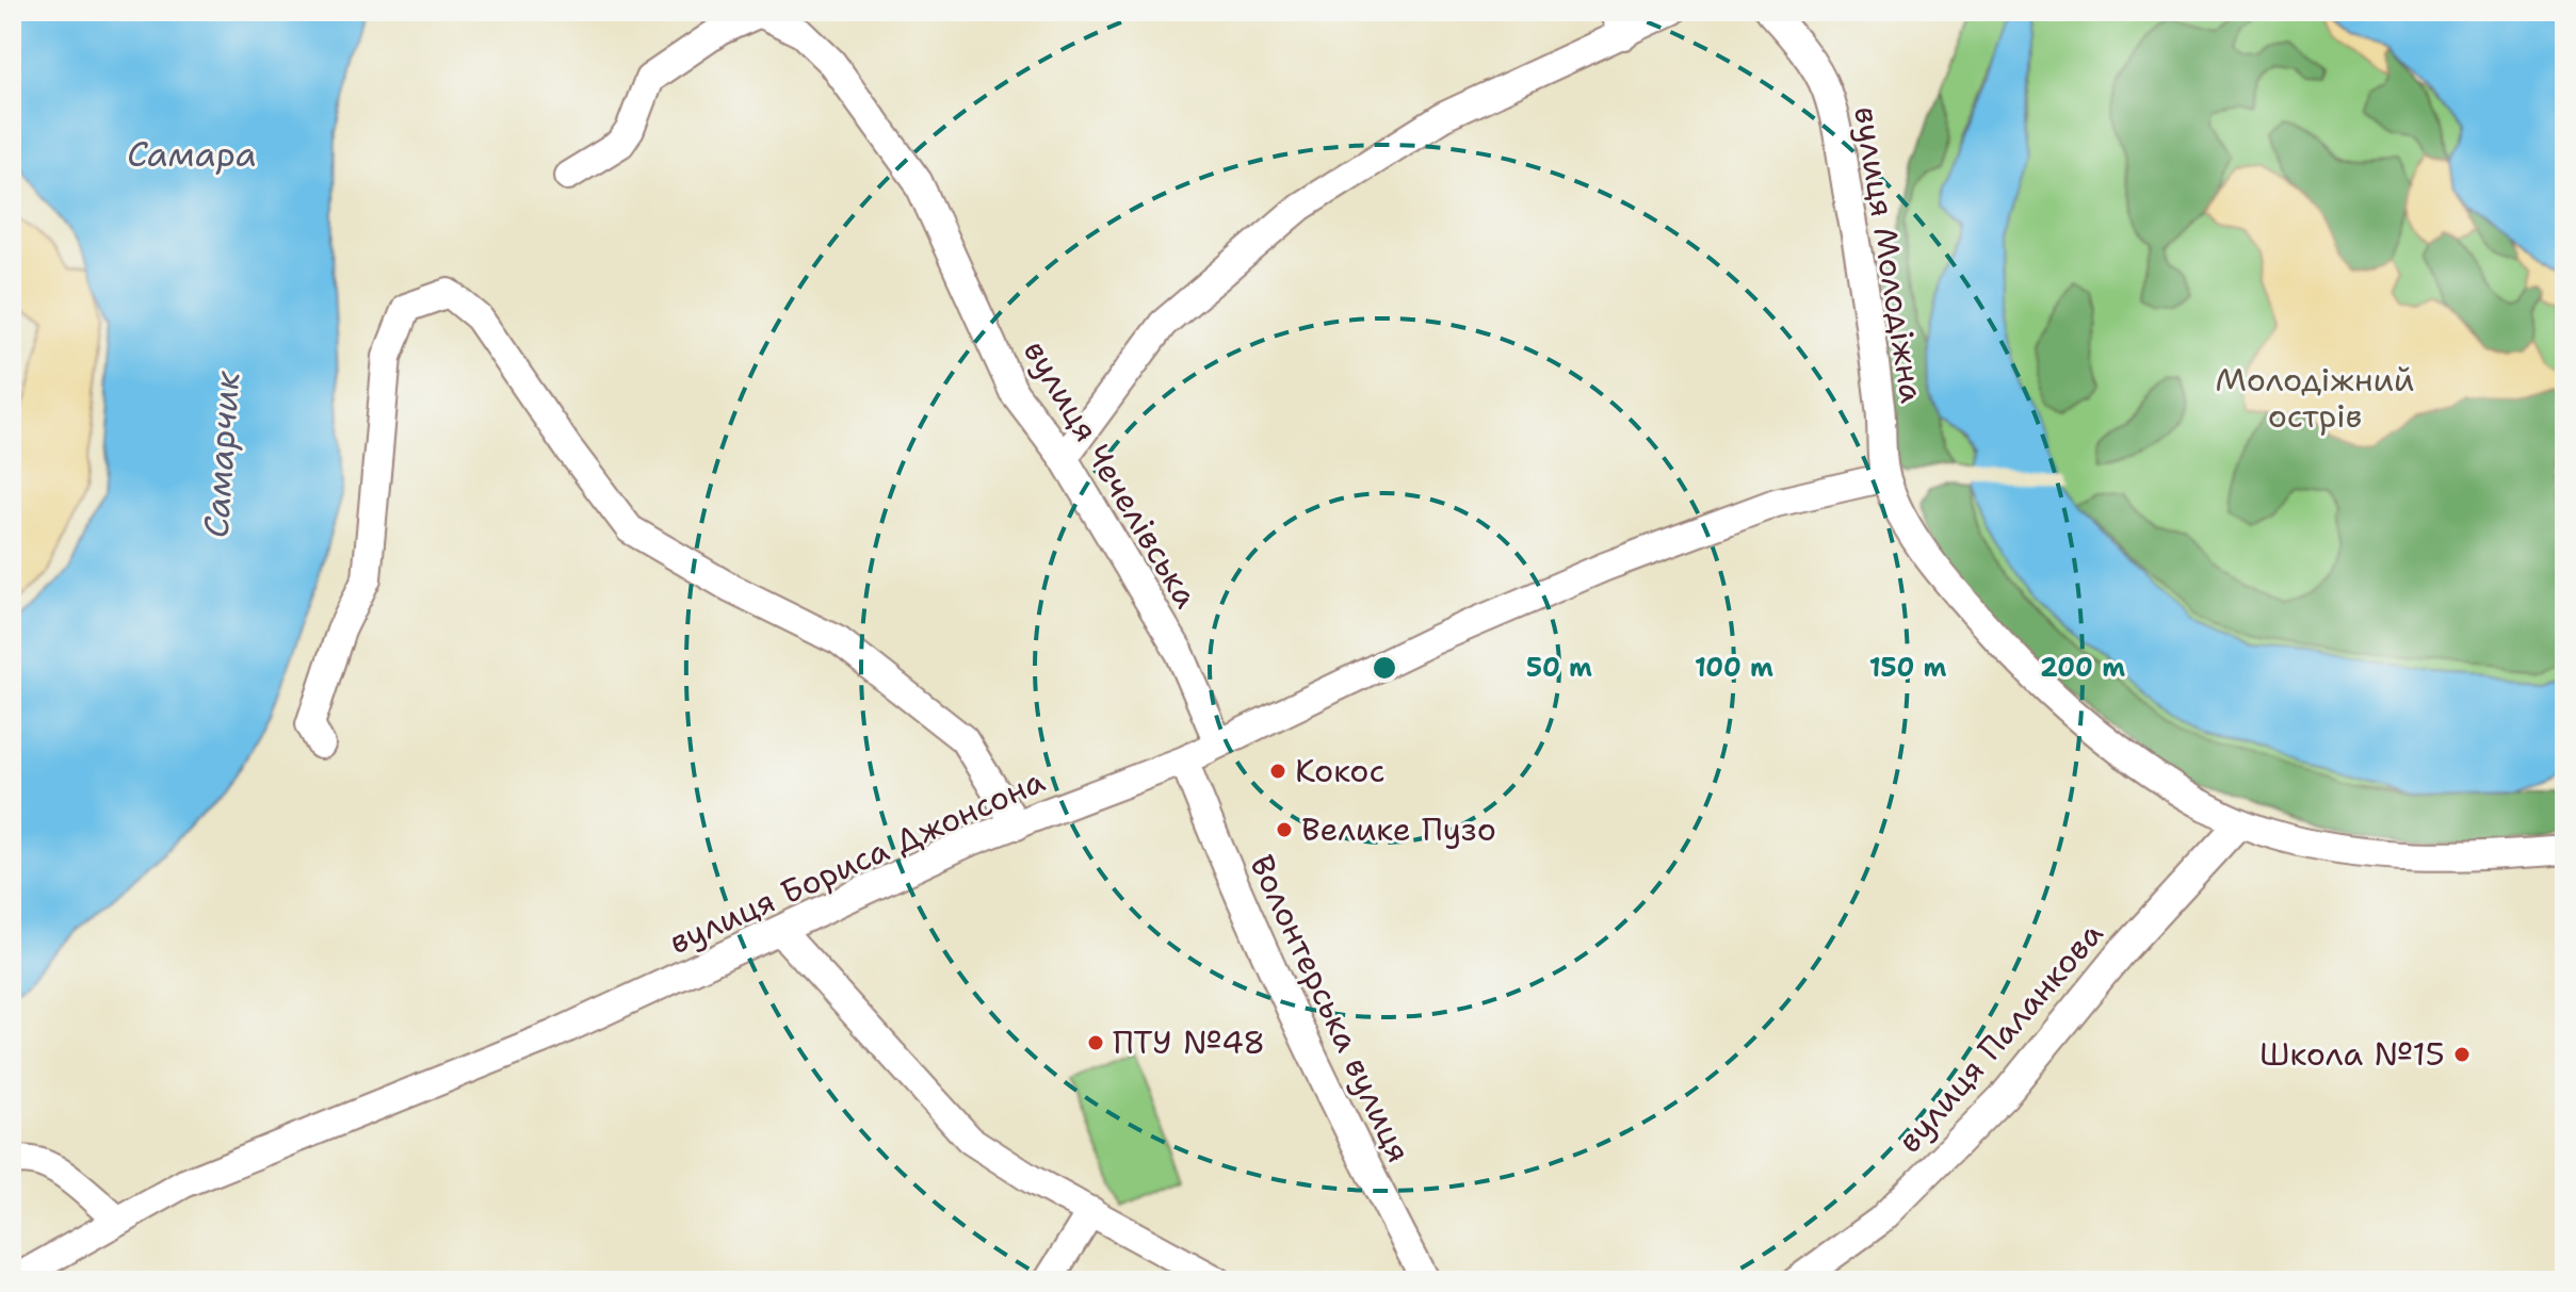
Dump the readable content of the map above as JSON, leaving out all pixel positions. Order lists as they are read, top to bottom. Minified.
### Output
{"streets":{"street":["вулиця Молодіжна","вулиця Чечелівська","вулиця Бориса Джонсона","Волонтерська вулиця","вулиця Паланкова"]},"crossings":[["вулиця Молодіжна","вулиця Бориса Джонсона"],["вулиця Чечелівська","вулиця Бориса Джонсона"],["вулиця Бориса Джонсона","Волонтерська вулиця"]],"water":["Самара","Самарчик"],"parks":["Молодіжний острів"],"places":["Кокос","Велике Пузо","ПТУ №48","Школа №15"],"rings":["50 m","100 m","150 m","200 m"]}
